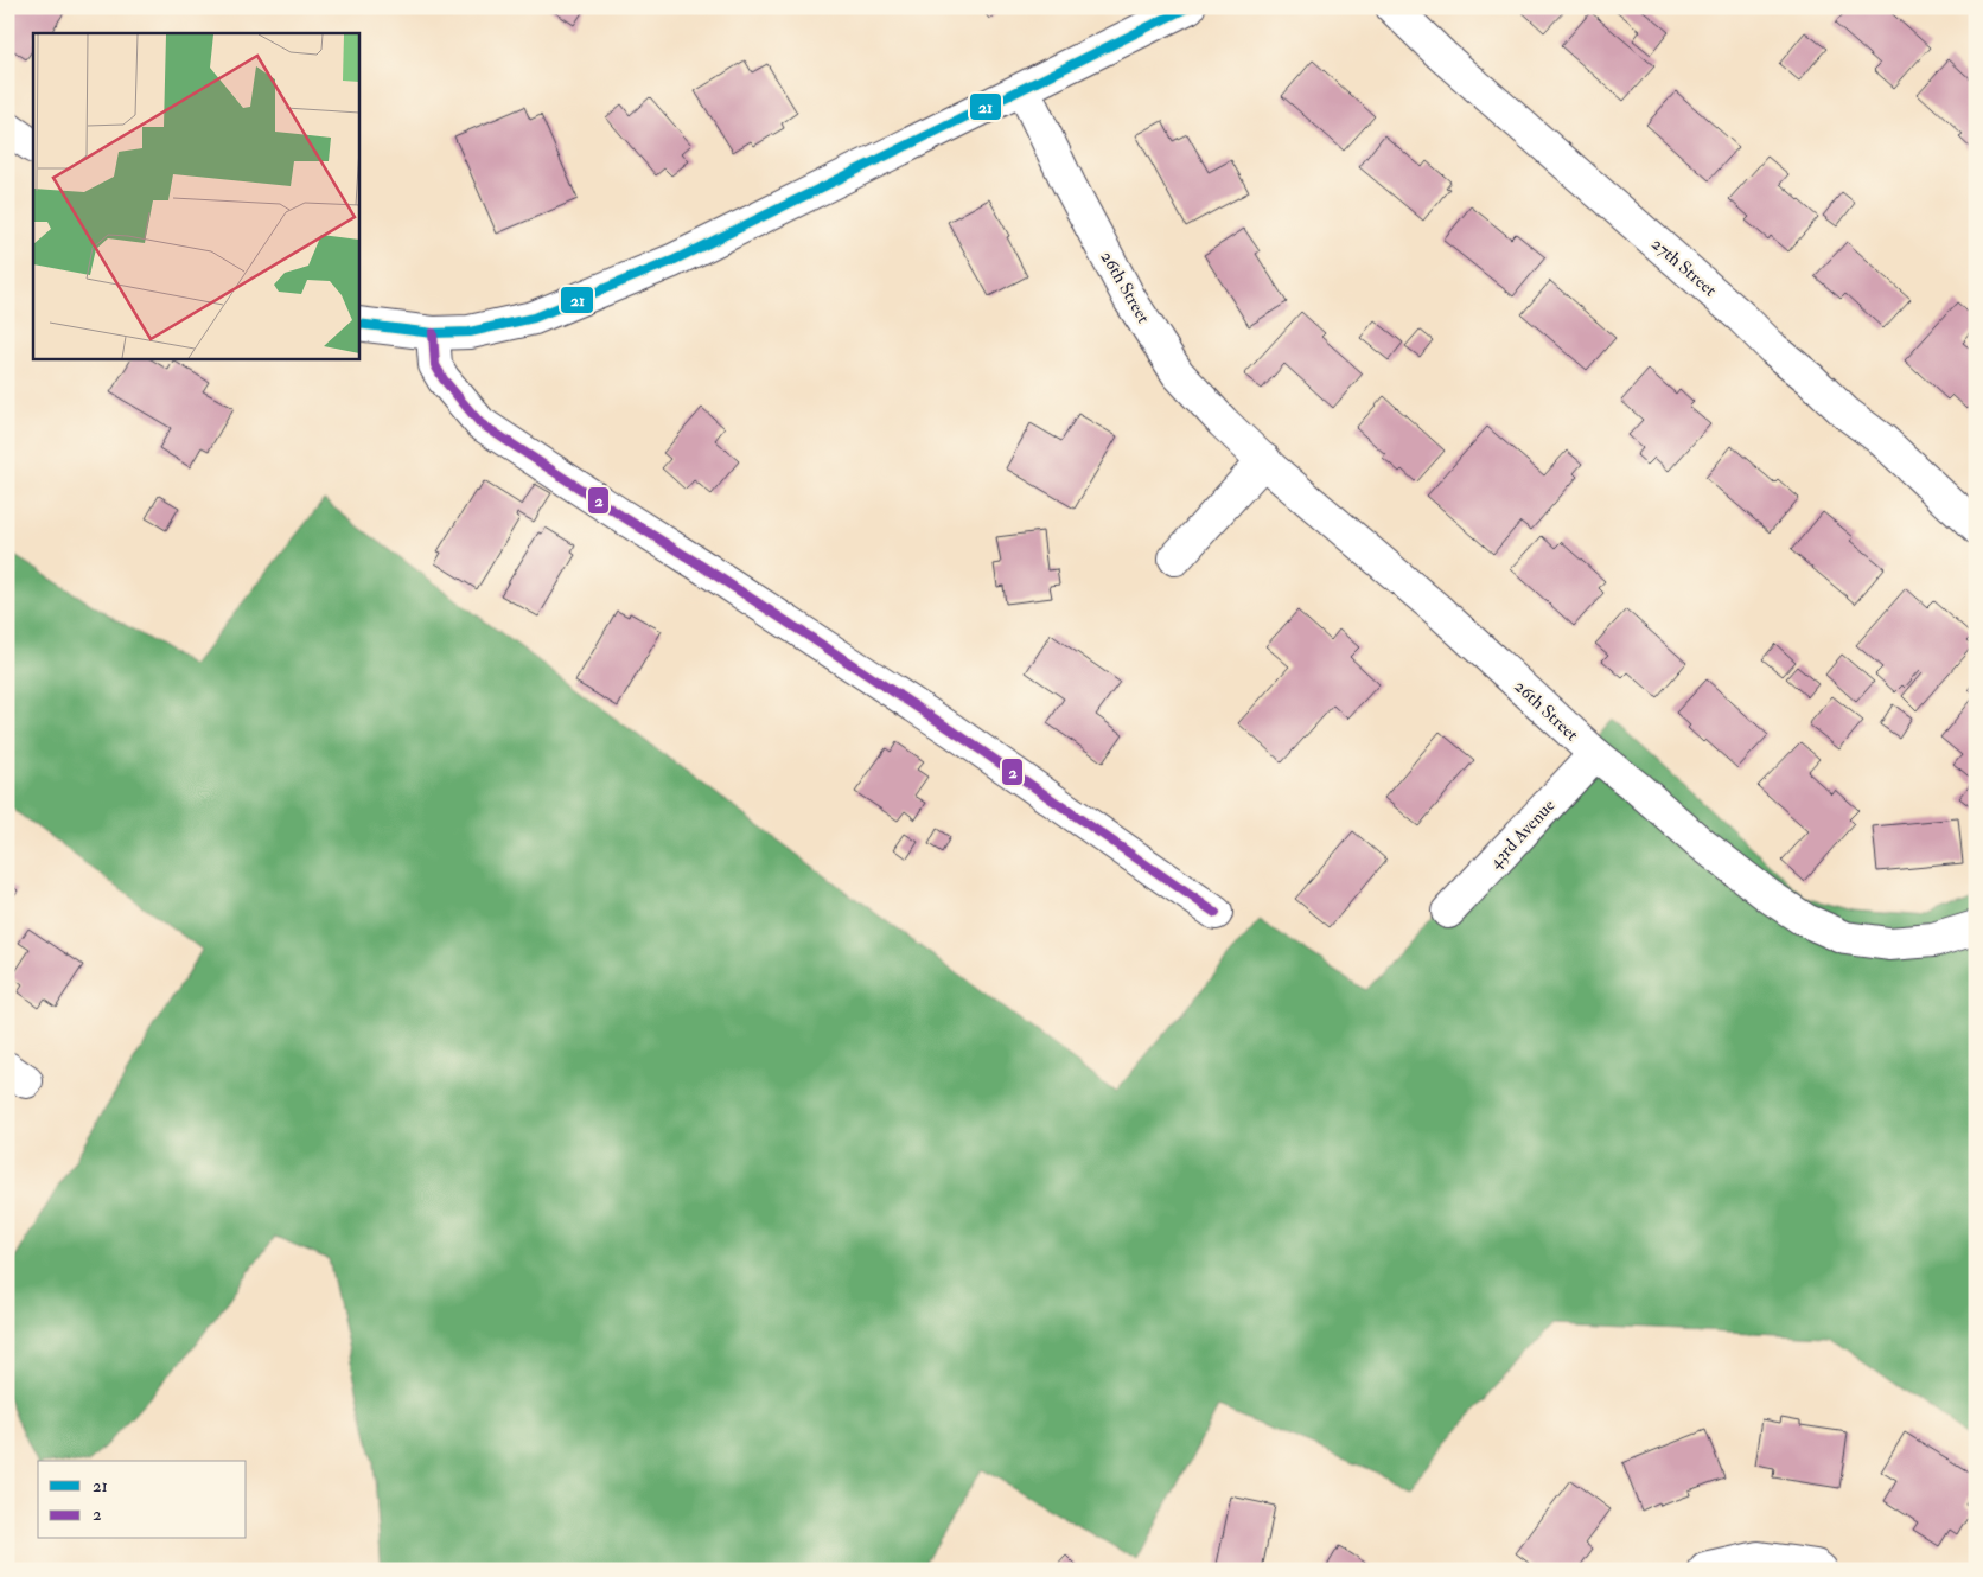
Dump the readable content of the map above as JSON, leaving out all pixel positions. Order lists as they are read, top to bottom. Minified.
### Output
{"streets":{"street":["27th Street","26th Street","43rd Avenue"]},"crossings":[["26th Street","43rd Avenue"]],"lines":["transit line 21","transit line 2"],"legend":["21","2"]}
